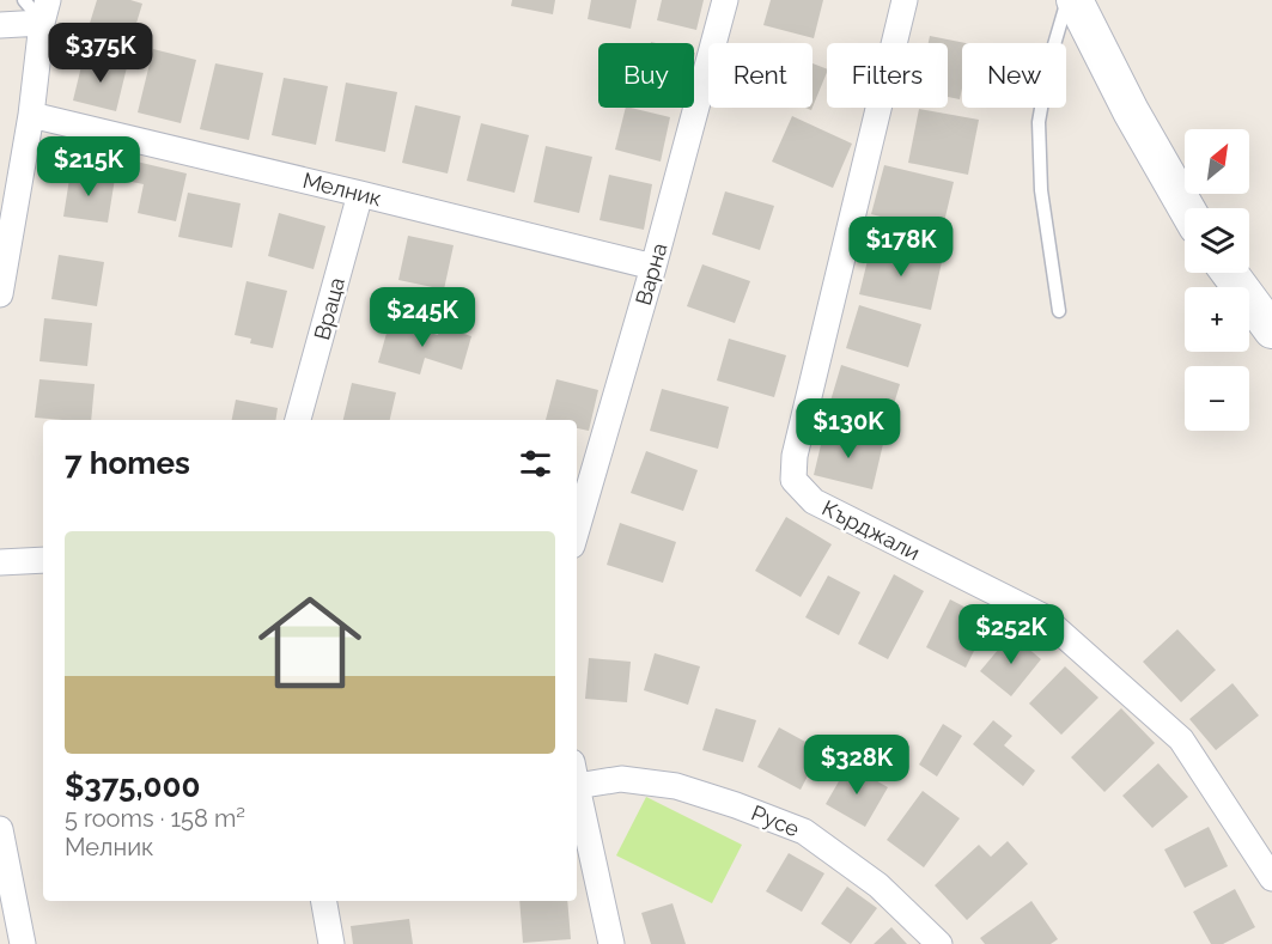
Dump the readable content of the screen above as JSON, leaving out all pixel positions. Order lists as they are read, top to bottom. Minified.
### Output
{"streets":{"street":["Мелник","Варна","Враца","Кърджали","Русе"]},"crossings":[["Мелник","Варна"],["Мелник","Враца"]],"north":"top right","page":{"price":["$375K","$215K","$178K","$245K","$130K","$252K","$328K"],"chip":["Buy","Rent","Filters","New"],"map_buttons":["+","−"],"heading":"7 homes","list":[{"name":"$375,000","note":"5 rooms · 158 m² · Мелник"}]}}
